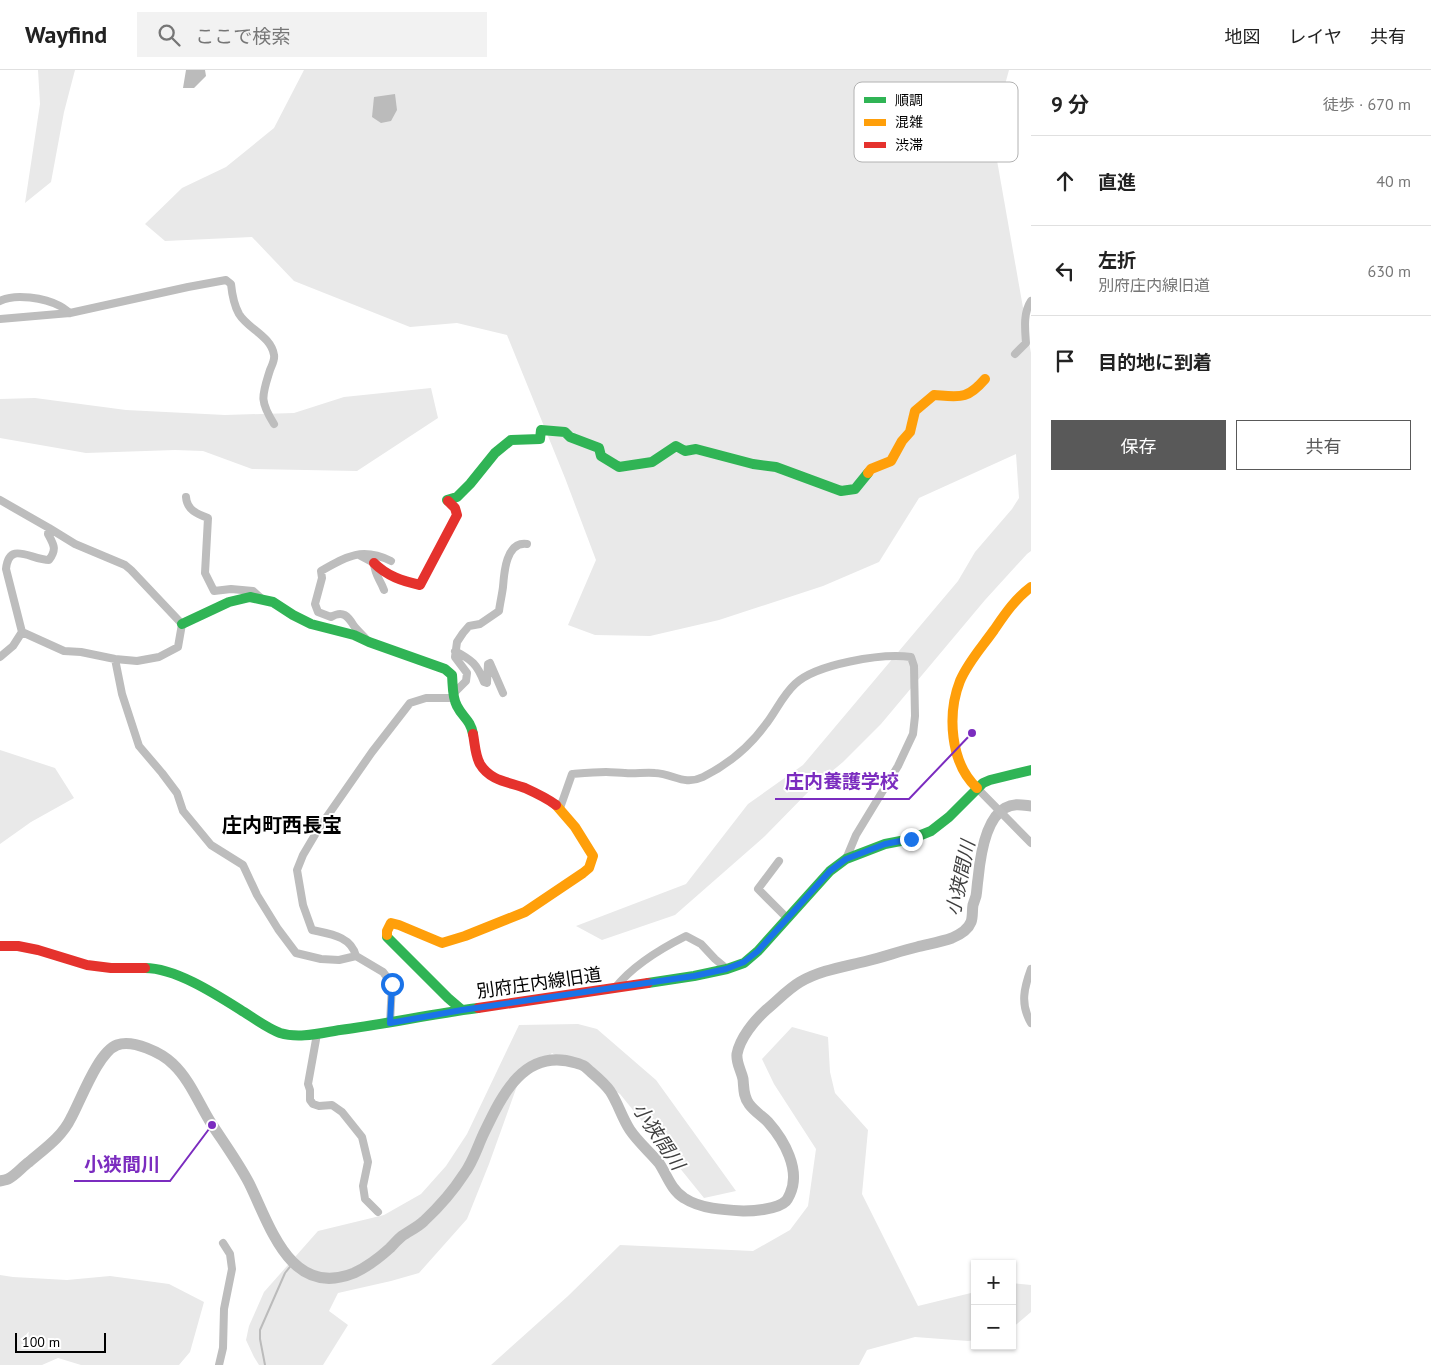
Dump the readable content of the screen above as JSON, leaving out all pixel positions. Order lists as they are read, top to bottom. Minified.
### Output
{"streets":{"street":["別府庄内線旧道"]},"districts":["庄内町西長宝"],"water":["小狭間川"],"places":["庄内養護学校","小狭間川"],"legend":["順調","混雑","渋滞"],"scale_bar":"100 m","page":{"header":"Wayfind","search":"ここで検索","nav":["地図","レイヤ","共有"],"heading":["9 分","徒歩 · 670 m"],"list":[["直進","40 m"],["左折","別府庄内線旧道","630 m"],"目的地に到着"],"buttons":["保存","共有"],"map_buttons":["+","−"],"scale":"100 m"}}
